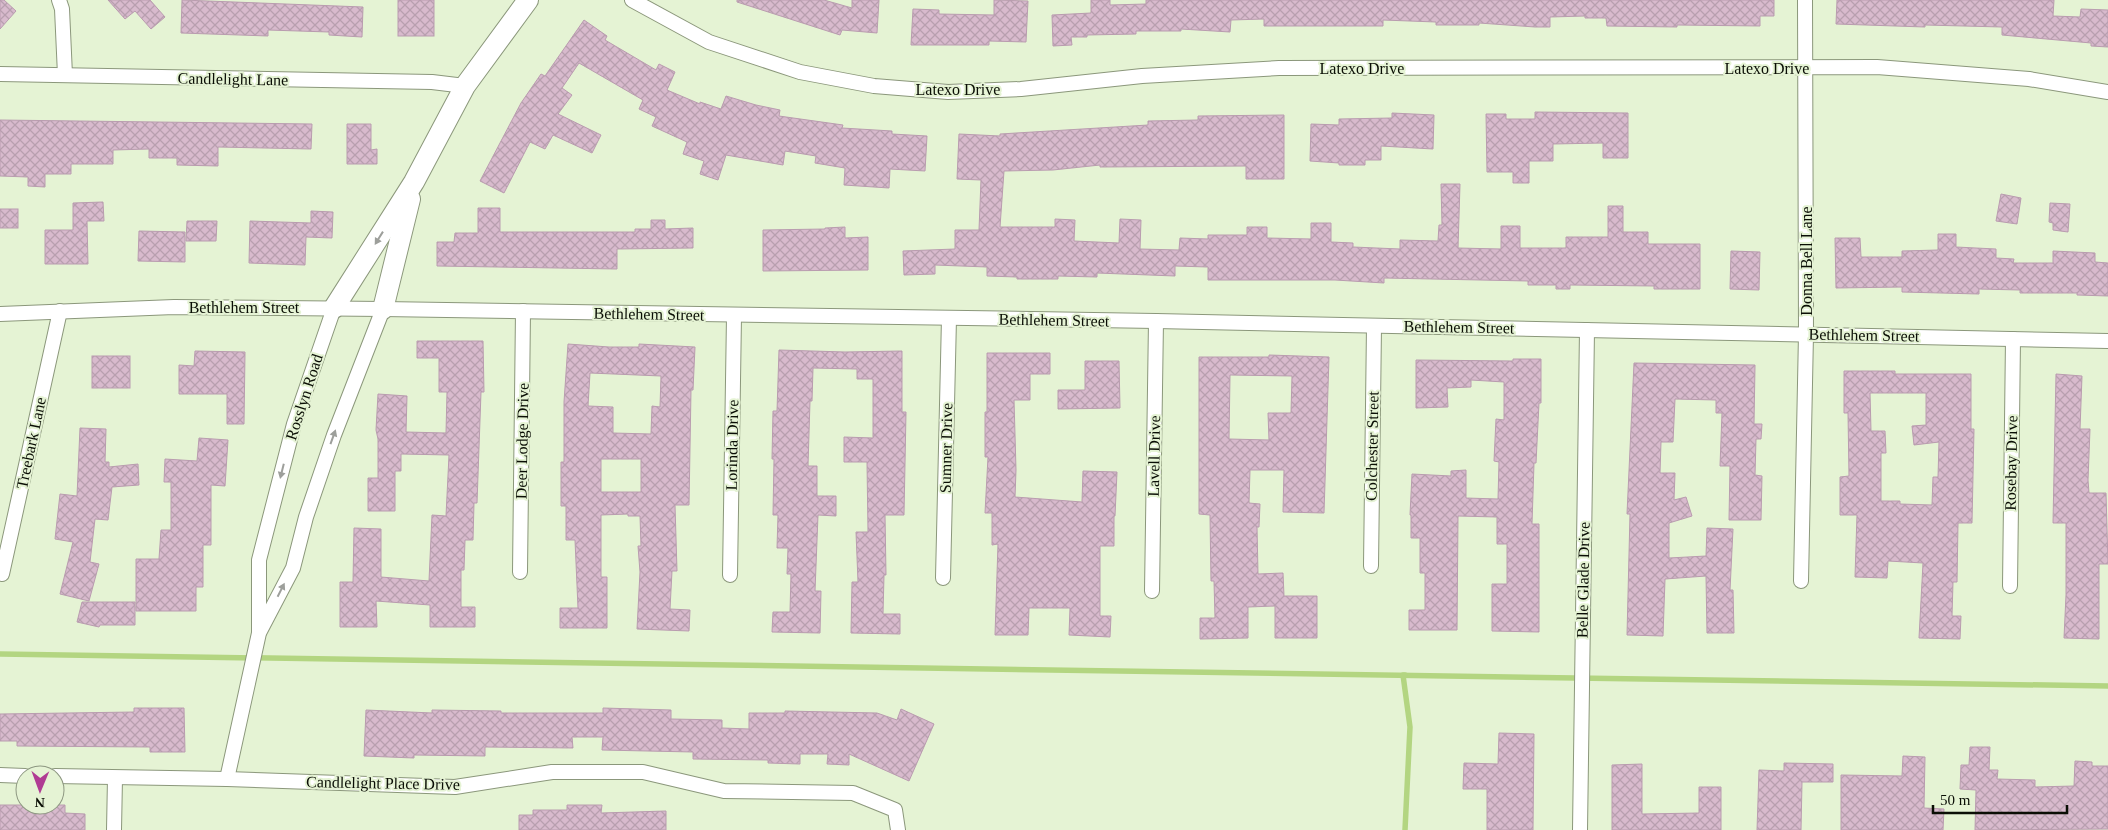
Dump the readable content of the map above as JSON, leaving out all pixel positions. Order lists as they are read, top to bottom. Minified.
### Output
{"streets":{"street":["Latexo Drive","Candlelight Lane","Donna Bell Lane","Bethlehem Street","Rosslyn Road","Deer Lodge Drive","Treebark Lane","Lorinda Drive","Colchester Street","Sumner Drive","Lavell Drive","Rosebay Drive","Belle Glade Drive","Candlelight Place Drive"]},"crossings":[["Latexo Drive","Donna Bell Lane"],["Candlelight Lane","Rosslyn Road"],["Donna Bell Lane","Bethlehem Street"],["Bethlehem Street","Rosslyn Road"],["Bethlehem Street","Deer Lodge Drive"],["Bethlehem Street","Treebark Lane"],["Bethlehem Street","Lorinda Drive"],["Bethlehem Street","Colchester Street"],["Bethlehem Street","Sumner Drive"],["Bethlehem Street","Lavell Drive"],["Bethlehem Street","Rosebay Drive"],["Bethlehem Street","Belle Glade Drive"],["Rosslyn Road","Candlelight Place Drive"]],"scale_bar":"50 m","north":"bottom"}
